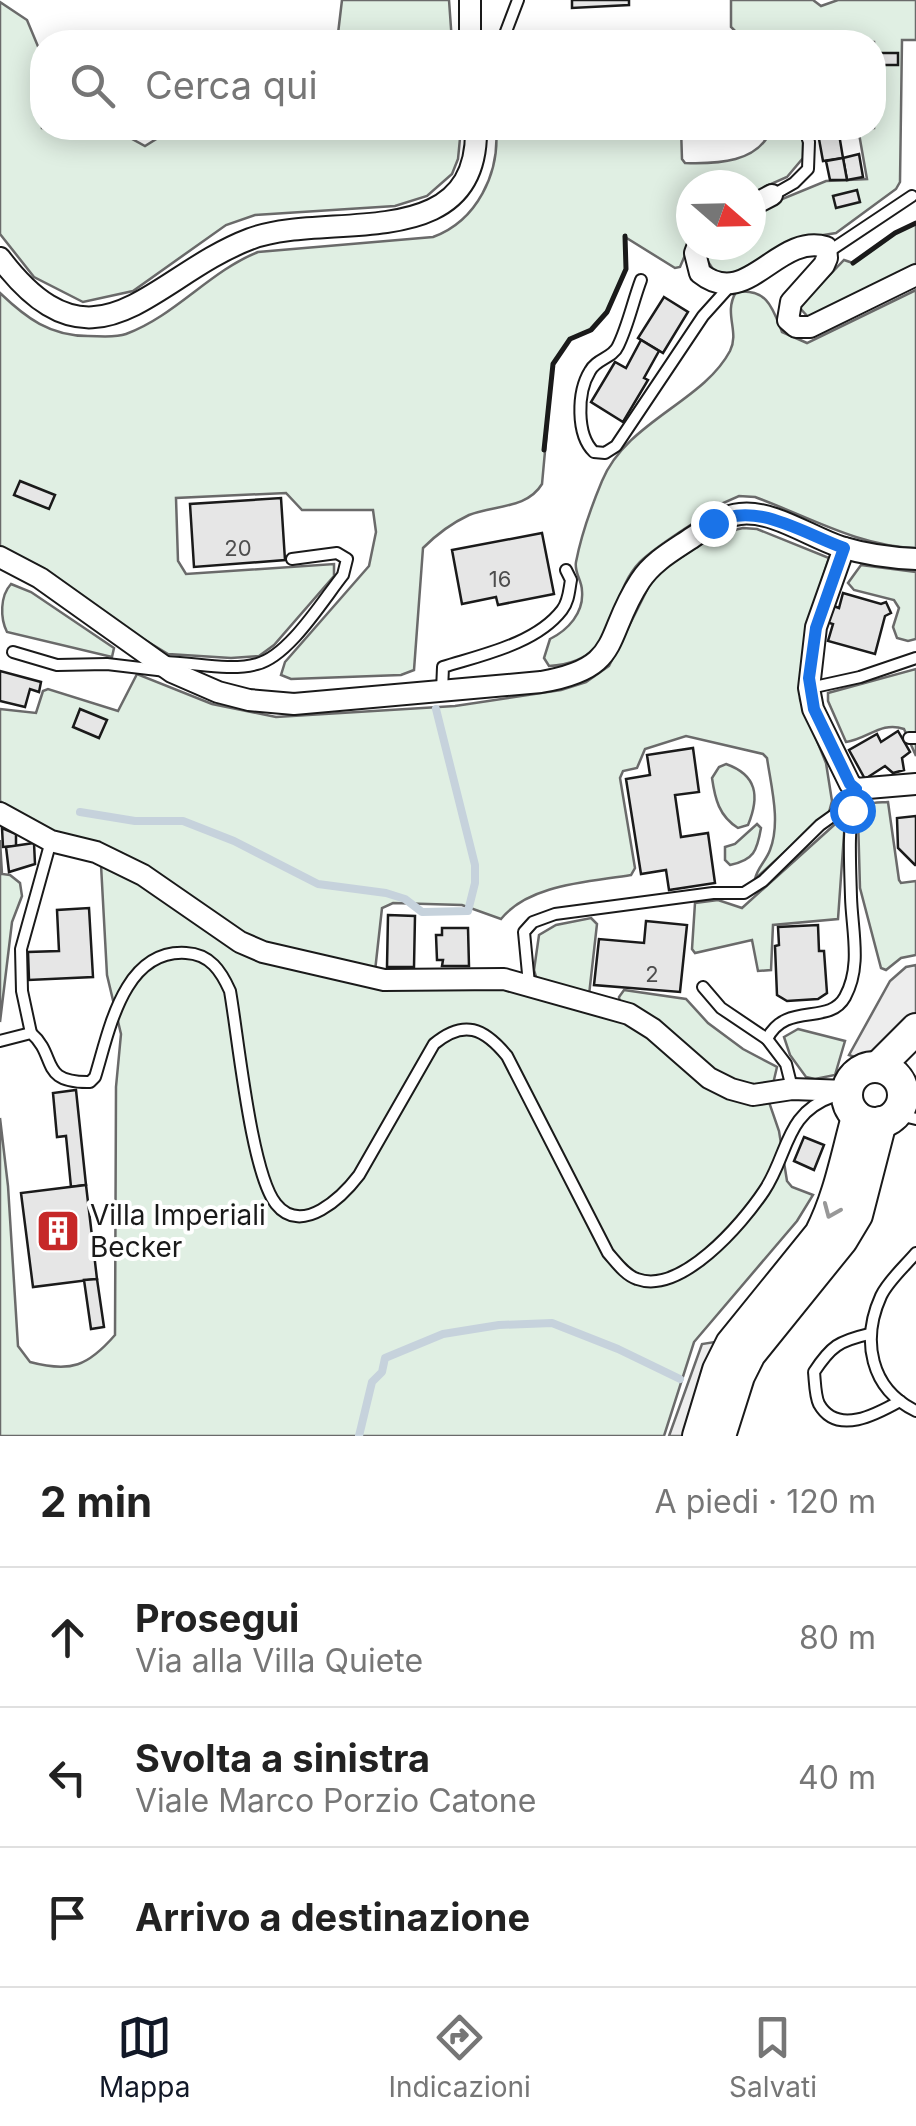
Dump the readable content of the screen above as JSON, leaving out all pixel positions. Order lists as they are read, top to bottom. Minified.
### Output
{"places":{"building":["Villa Imperiali Becker"]},"house_numbers":["20","16","2"],"north":"right","page":{"search":"Cerca qui","heading":["2 min","A piedi · 120 m"],"list":[["Prosegui","Via alla Villa Quiete","80 m"],["Svolta a sinistra","Viale Marco Porzio Catone","40 m"],"Arrivo a destinazione"],"nav":["Mappa","Indicazioni","Salvati"]}}
